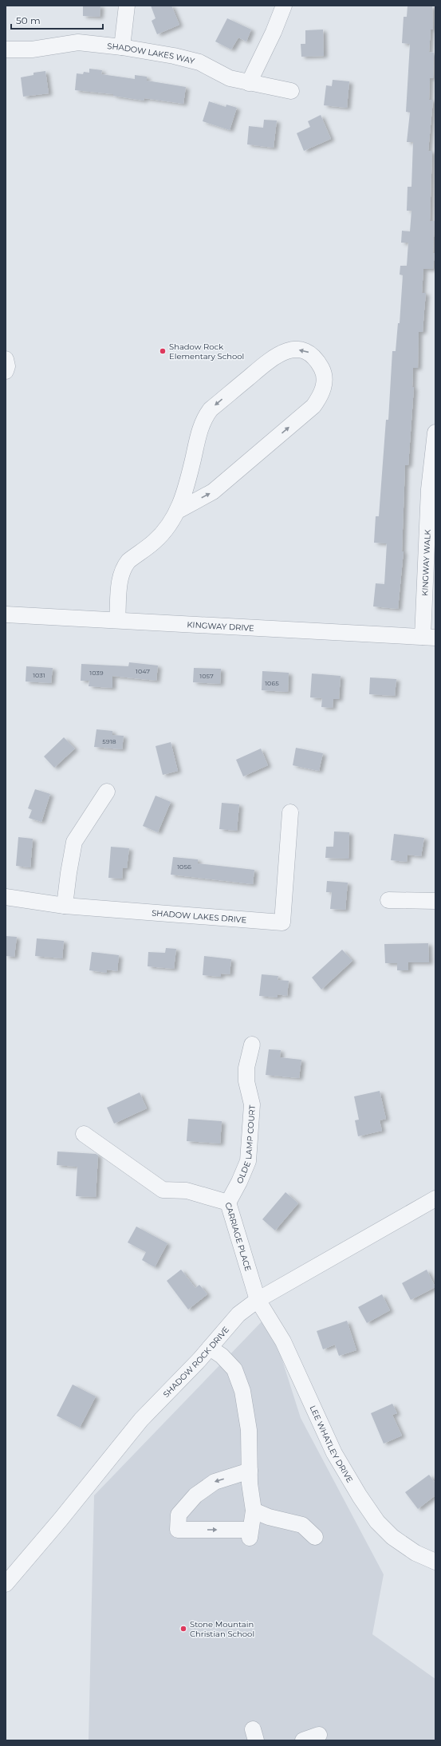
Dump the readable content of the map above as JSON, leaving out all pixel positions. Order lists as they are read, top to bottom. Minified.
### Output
{"streets":{"street":["SHADOW LAKES WAY","KINGWAY WALK","KINGWAY DRIVE","SHADOW LAKES DRIVE","OLDE LAMP COURT","CARRIAGE PLACE","SHADOW ROCK DRIVE","LEE WHATLEY DRIVE"]},"crossings":[["KINGWAY WALK","KINGWAY DRIVE"],["OLDE LAMP COURT","CARRIAGE PLACE"],["CARRIAGE PLACE","SHADOW ROCK DRIVE"],["CARRIAGE PLACE","LEE WHATLEY DRIVE"],["SHADOW ROCK DRIVE","LEE WHATLEY DRIVE"]],"places":["Shadow Rock Elementary School","Stone Mountain Christian School"],"house_numbers":["1047","1039","1031","1057","1065","5918","1056"],"scale_bar":"50 m"}
